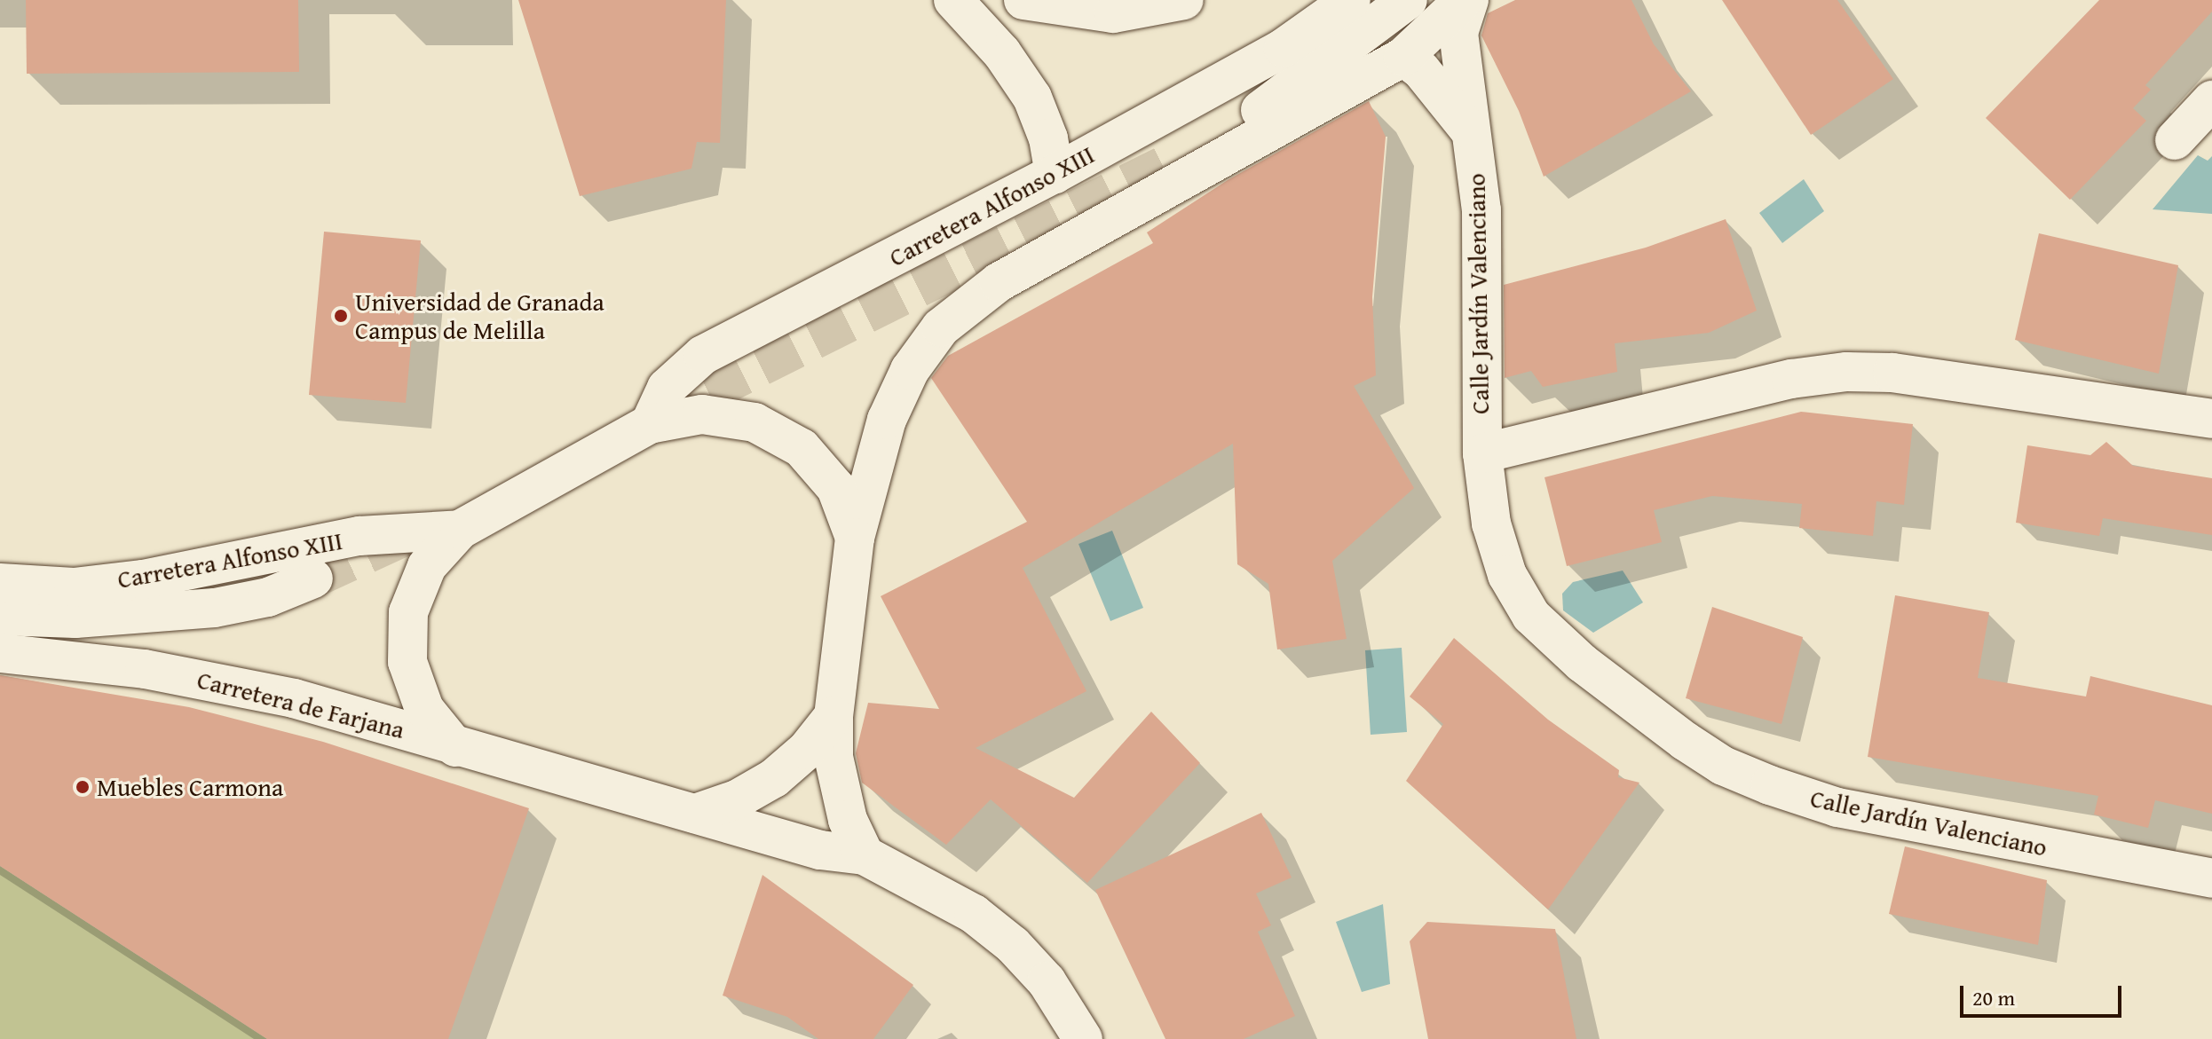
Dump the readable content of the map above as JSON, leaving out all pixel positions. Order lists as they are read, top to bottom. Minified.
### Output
{"streets":{"street":["Carretera Alfonso XIII","Calle Jardín Valenciano","Carretera de Farjana"]},"places":["Universidad de Granada Campus de Melilla","Muebles Carmona"],"scale_bar":"20 m"}
